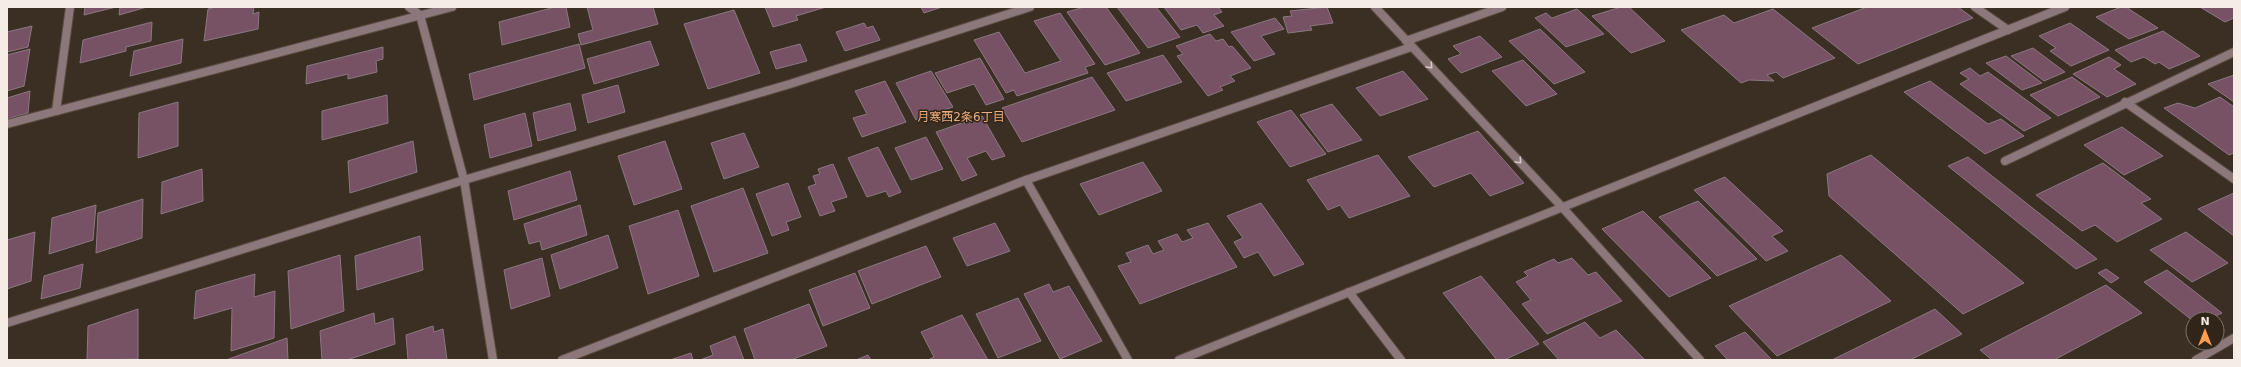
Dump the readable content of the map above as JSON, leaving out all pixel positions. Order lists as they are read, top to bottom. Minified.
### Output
{"districts":["月寒西2条6丁目"],"north":"top"}
